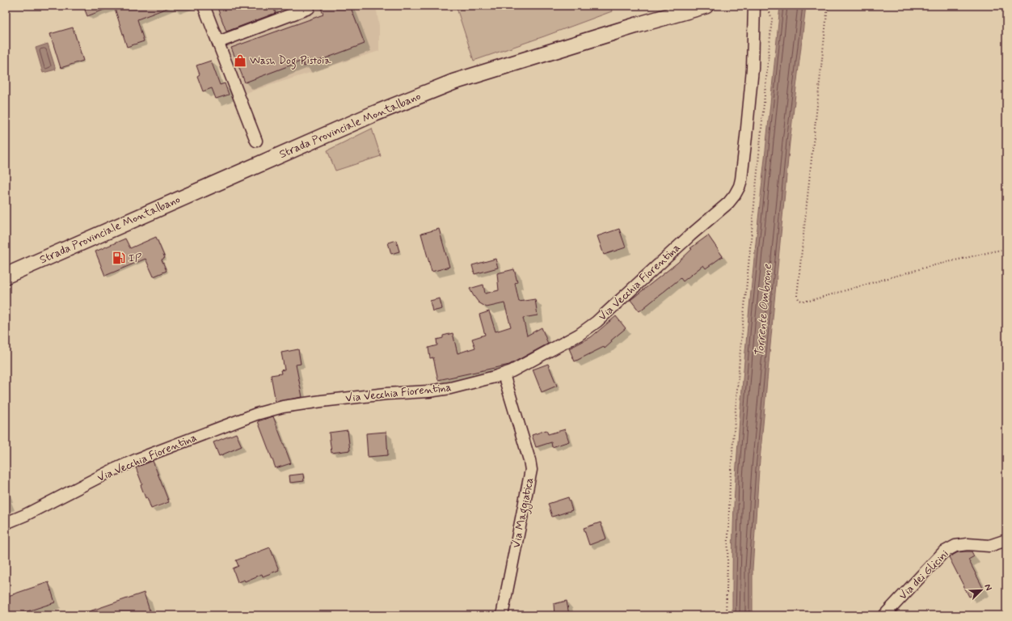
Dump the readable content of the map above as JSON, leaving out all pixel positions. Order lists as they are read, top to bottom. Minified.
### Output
{"streets":{"main road":["Strada Provinciale Montalbano"],"street":["Via Vecchia Fiorentina","Via Maggiatica","Via dei Glicini"]},"crossings":[["Via Vecchia Fiorentina","Via Maggiatica"]],"water":["Torrente Ombrone"],"places":{"shop":["Wash Dog Pistoia"],"fuel station":["IP"]},"north":"top right"}
